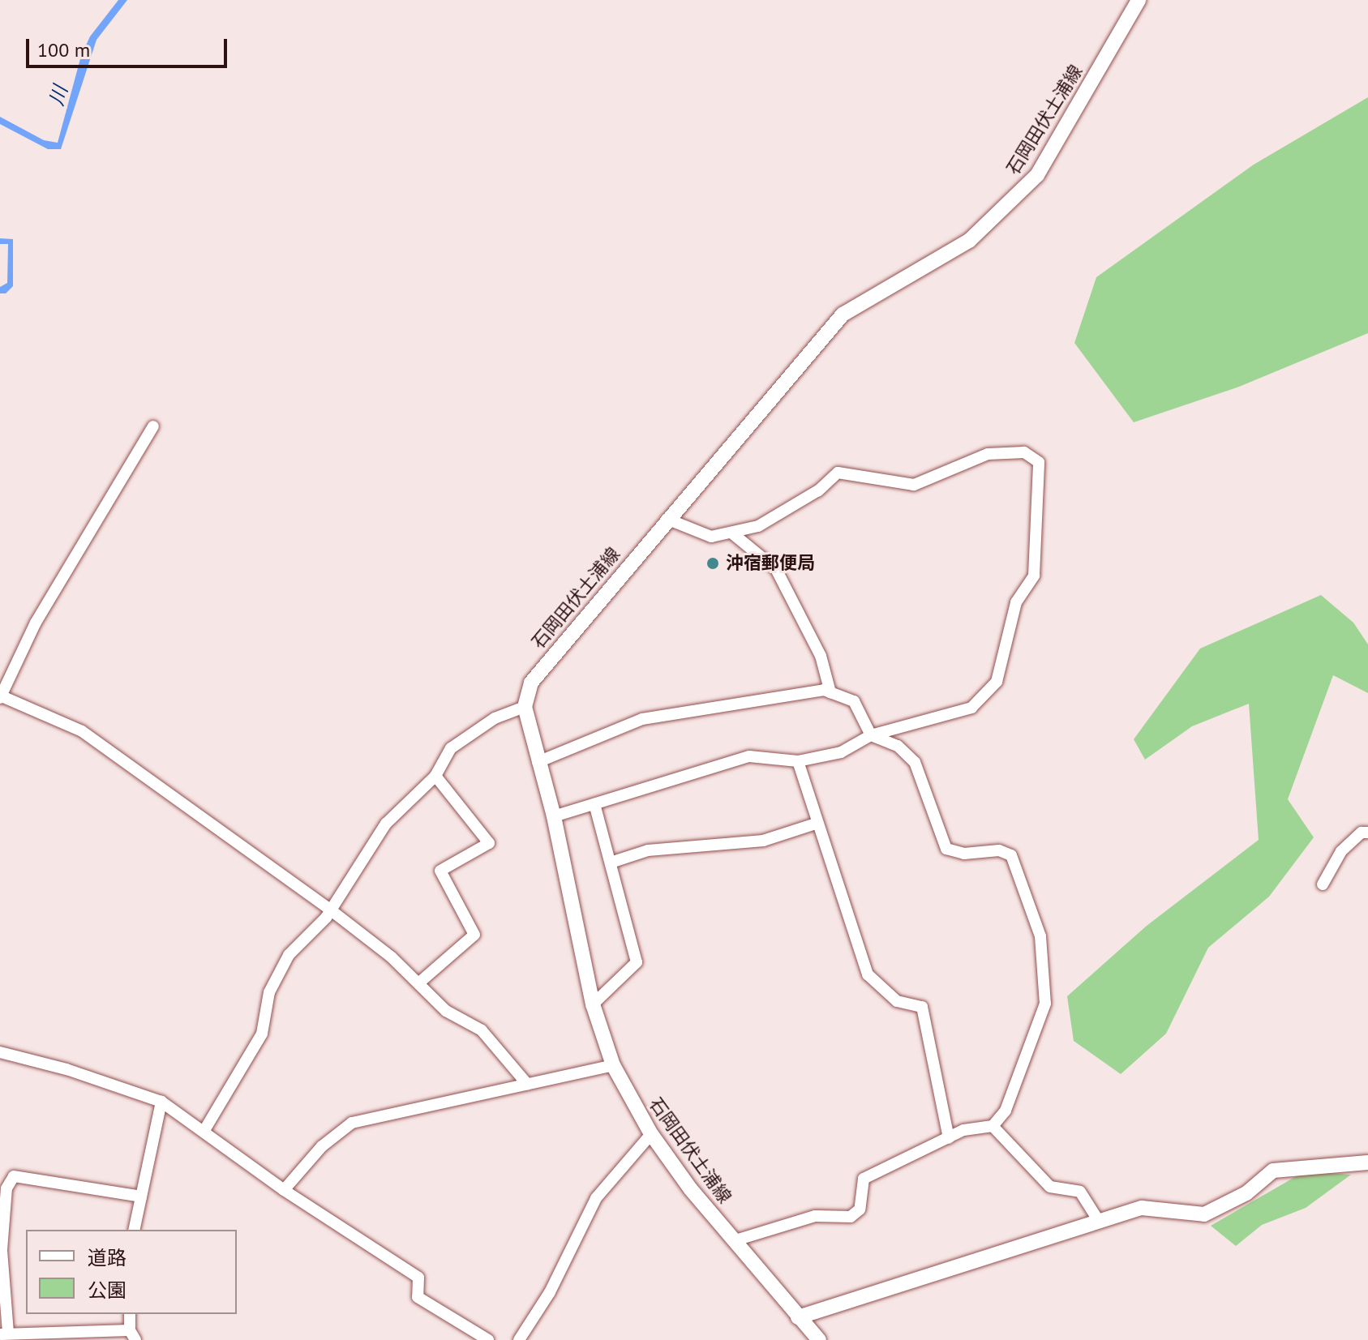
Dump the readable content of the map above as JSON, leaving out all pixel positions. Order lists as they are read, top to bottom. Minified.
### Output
{"streets":{"main road":["石岡田伏土浦線"]},"water":["川"],"places":["沖宿郵便局"],"legend":["道路","公園"],"scale_bar":"100 m"}
